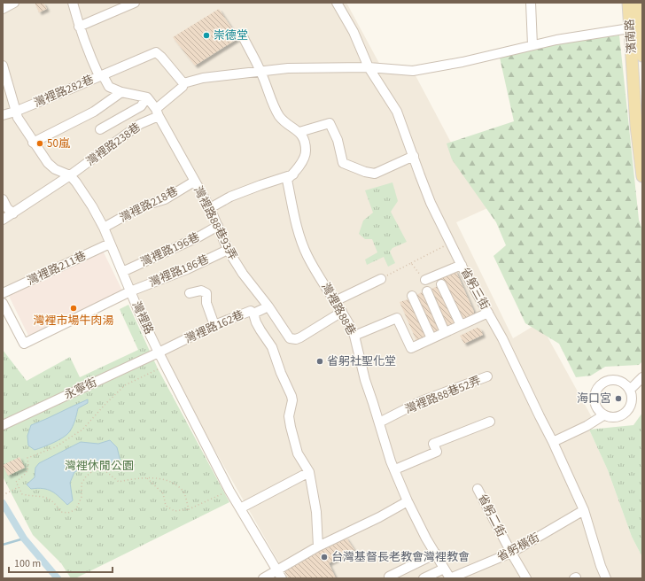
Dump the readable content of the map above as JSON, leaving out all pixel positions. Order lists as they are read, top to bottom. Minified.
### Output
{"streets":{"main road":["濱南路"],"street":["灣裡路282巷","灣裡路238巷","灣裡路218巷","灣裡路88巷93弄","灣裡路196巷","灣裡路211巷","灣裡路186巷","省躬三街","灣裡路88巷","灣裡路","灣裡路162巷","永寧街","灣裡路88巷52弄","省躬二街","省躬橫街"]},"crossings":[["灣裡路282巷","灣裡路"],["灣裡路238巷","灣裡路88巷93弄"],["灣裡路238巷","灣裡路"],["灣裡路218巷","灣裡路88巷93弄"],["灣裡路218巷","灣裡路"],["灣裡路88巷93弄","灣裡路196巷"],["灣裡路88巷93弄","灣裡路186巷"],["灣裡路88巷93弄","灣裡路88巷"],["灣裡路88巷93弄","灣裡路162巷"],["灣裡路196巷","灣裡路"],["灣裡路211巷","灣裡路"],["灣裡路186巷","灣裡路"],["省躬三街","省躬橫街"],["灣裡路88巷","灣裡路88巷52弄"],["灣裡路88巷","省躬橫街"],["灣裡路","灣裡路162巷"],["灣裡路","永寧街"],["灣裡路162巷","永寧街"],["省躬二街","省躬橫街"]],"parks":["灣裡休閒公園"],"places":["崇德堂","50嵐","灣裡市場牛肉湯","省躬社聖化堂","海口宮","台灣基督長老教會灣裡教會"],"scale_bar":"100 m"}
